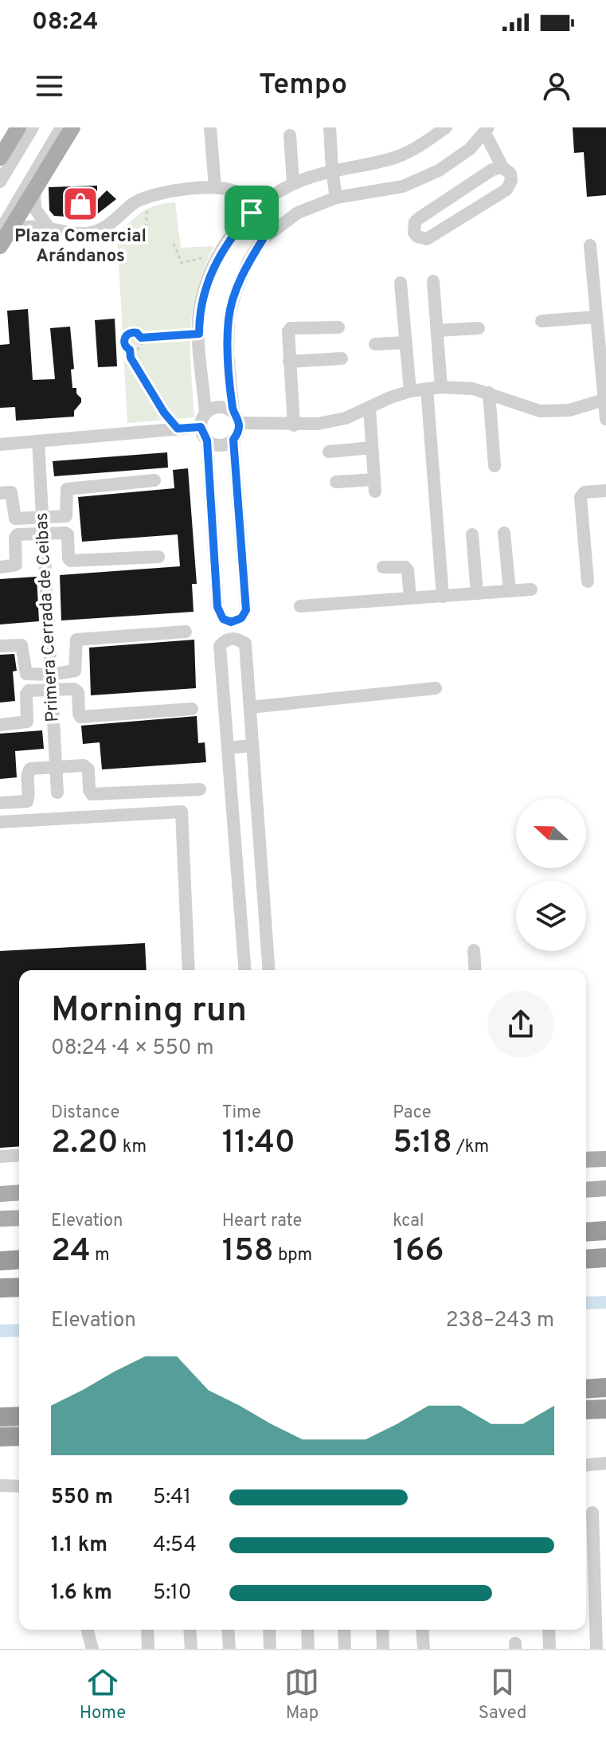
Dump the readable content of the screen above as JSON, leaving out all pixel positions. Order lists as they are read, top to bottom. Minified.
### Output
{"streets":{"street":["Primera Cerrada de Ceibas"]},"places":{"shop":["Plaza Comercial Arándanos"]},"north":"left","page":{"status":"08:24","header":"Tempo","heading":["Morning run","08:24 · 4 × 550 m"],"stats":[["Distance","2.20 km"],["Time","11:40"],["Pace","5:18 /km"],["Elevation","24 m"],["Heart rate","158 bpm"],["kcal","166"]],"chart":["Elevation","238–243 m"],"list":[{"name":"550 m","note":"5:41"},{"name":"1.1 km","note":"4:54"},{"name":"1.6 km","note":"5:10"}],"tabs":["Home","Map","Saved"]}}
